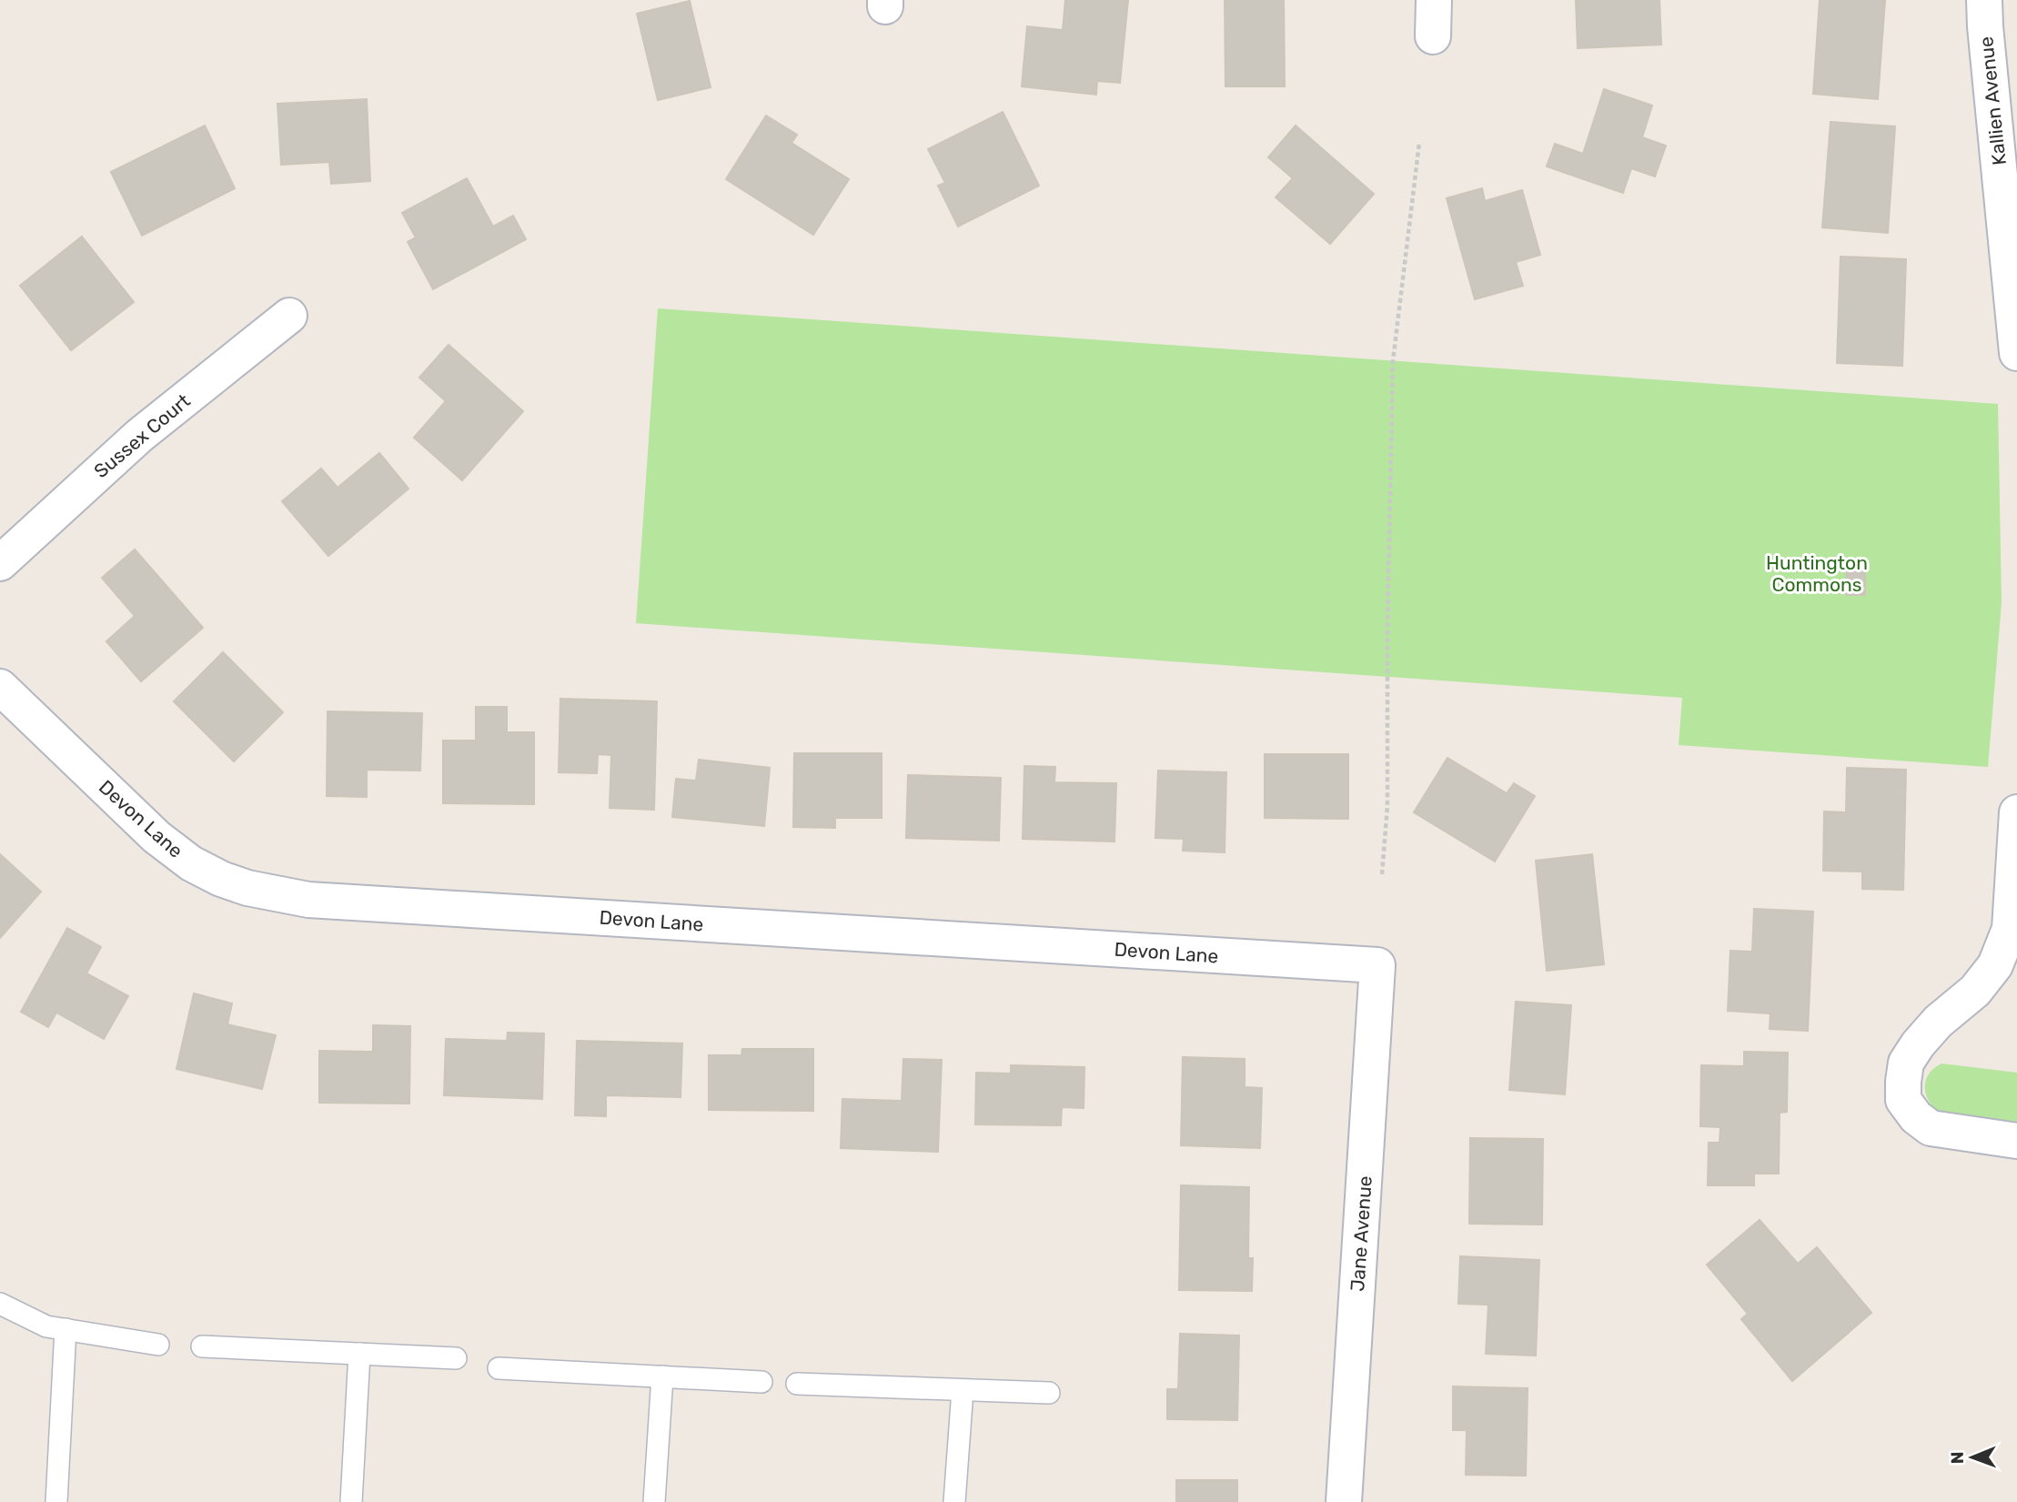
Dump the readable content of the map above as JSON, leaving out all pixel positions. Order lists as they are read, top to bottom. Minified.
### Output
{"streets":{"street":["Kallien Avenue","Sussex Court","Devon Lane","Jane Avenue"]},"crossings":[["Devon Lane","Jane Avenue"]],"parks":["Huntington Commons"],"north":"left"}
